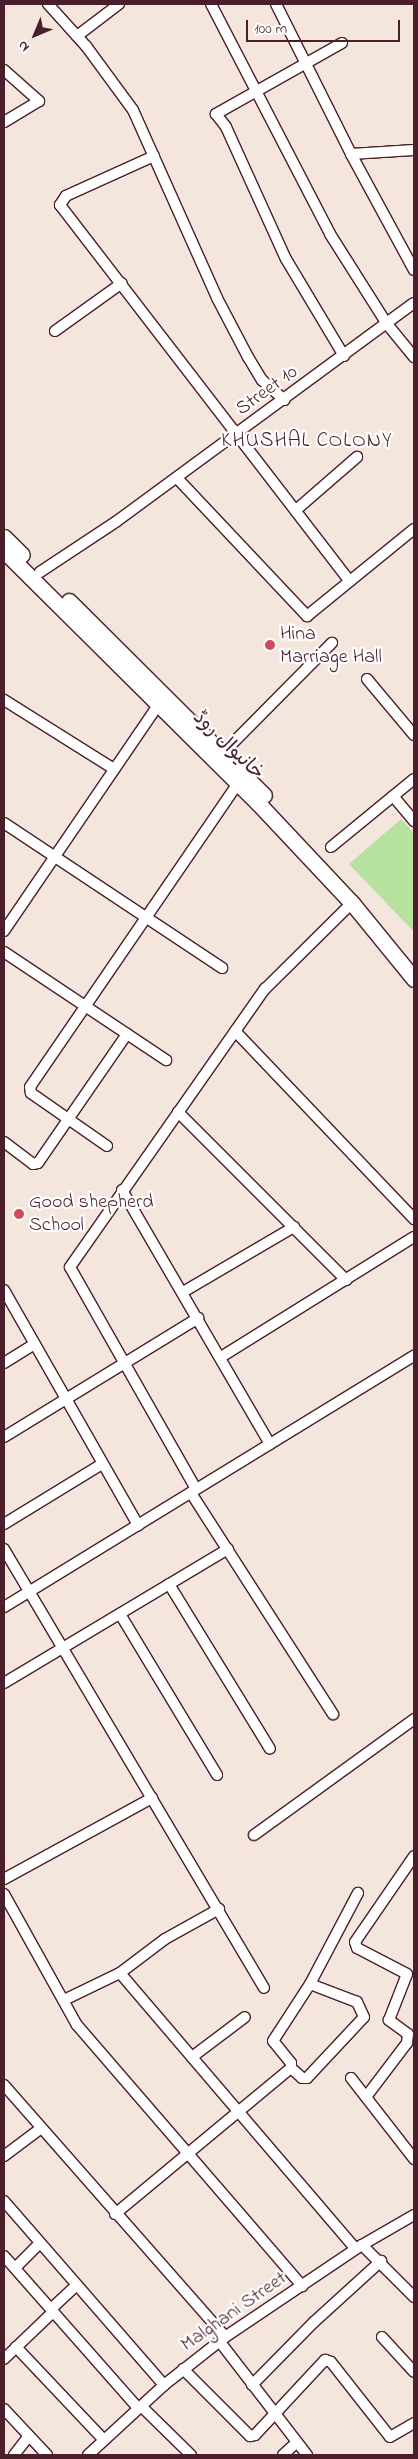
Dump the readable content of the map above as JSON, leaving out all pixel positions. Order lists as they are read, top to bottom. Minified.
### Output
{"streets":{"main road":["خانیوال روڈ"],"street":["Street 10","Malghani Street"]},"crossings":[["Street 10","خانیوال روڈ"]],"districts":["KHUSHAL COLONY"],"places":["Hina Marriage Hall","Good shepherd School"],"scale_bar":"100 m","north":"bottom left"}
